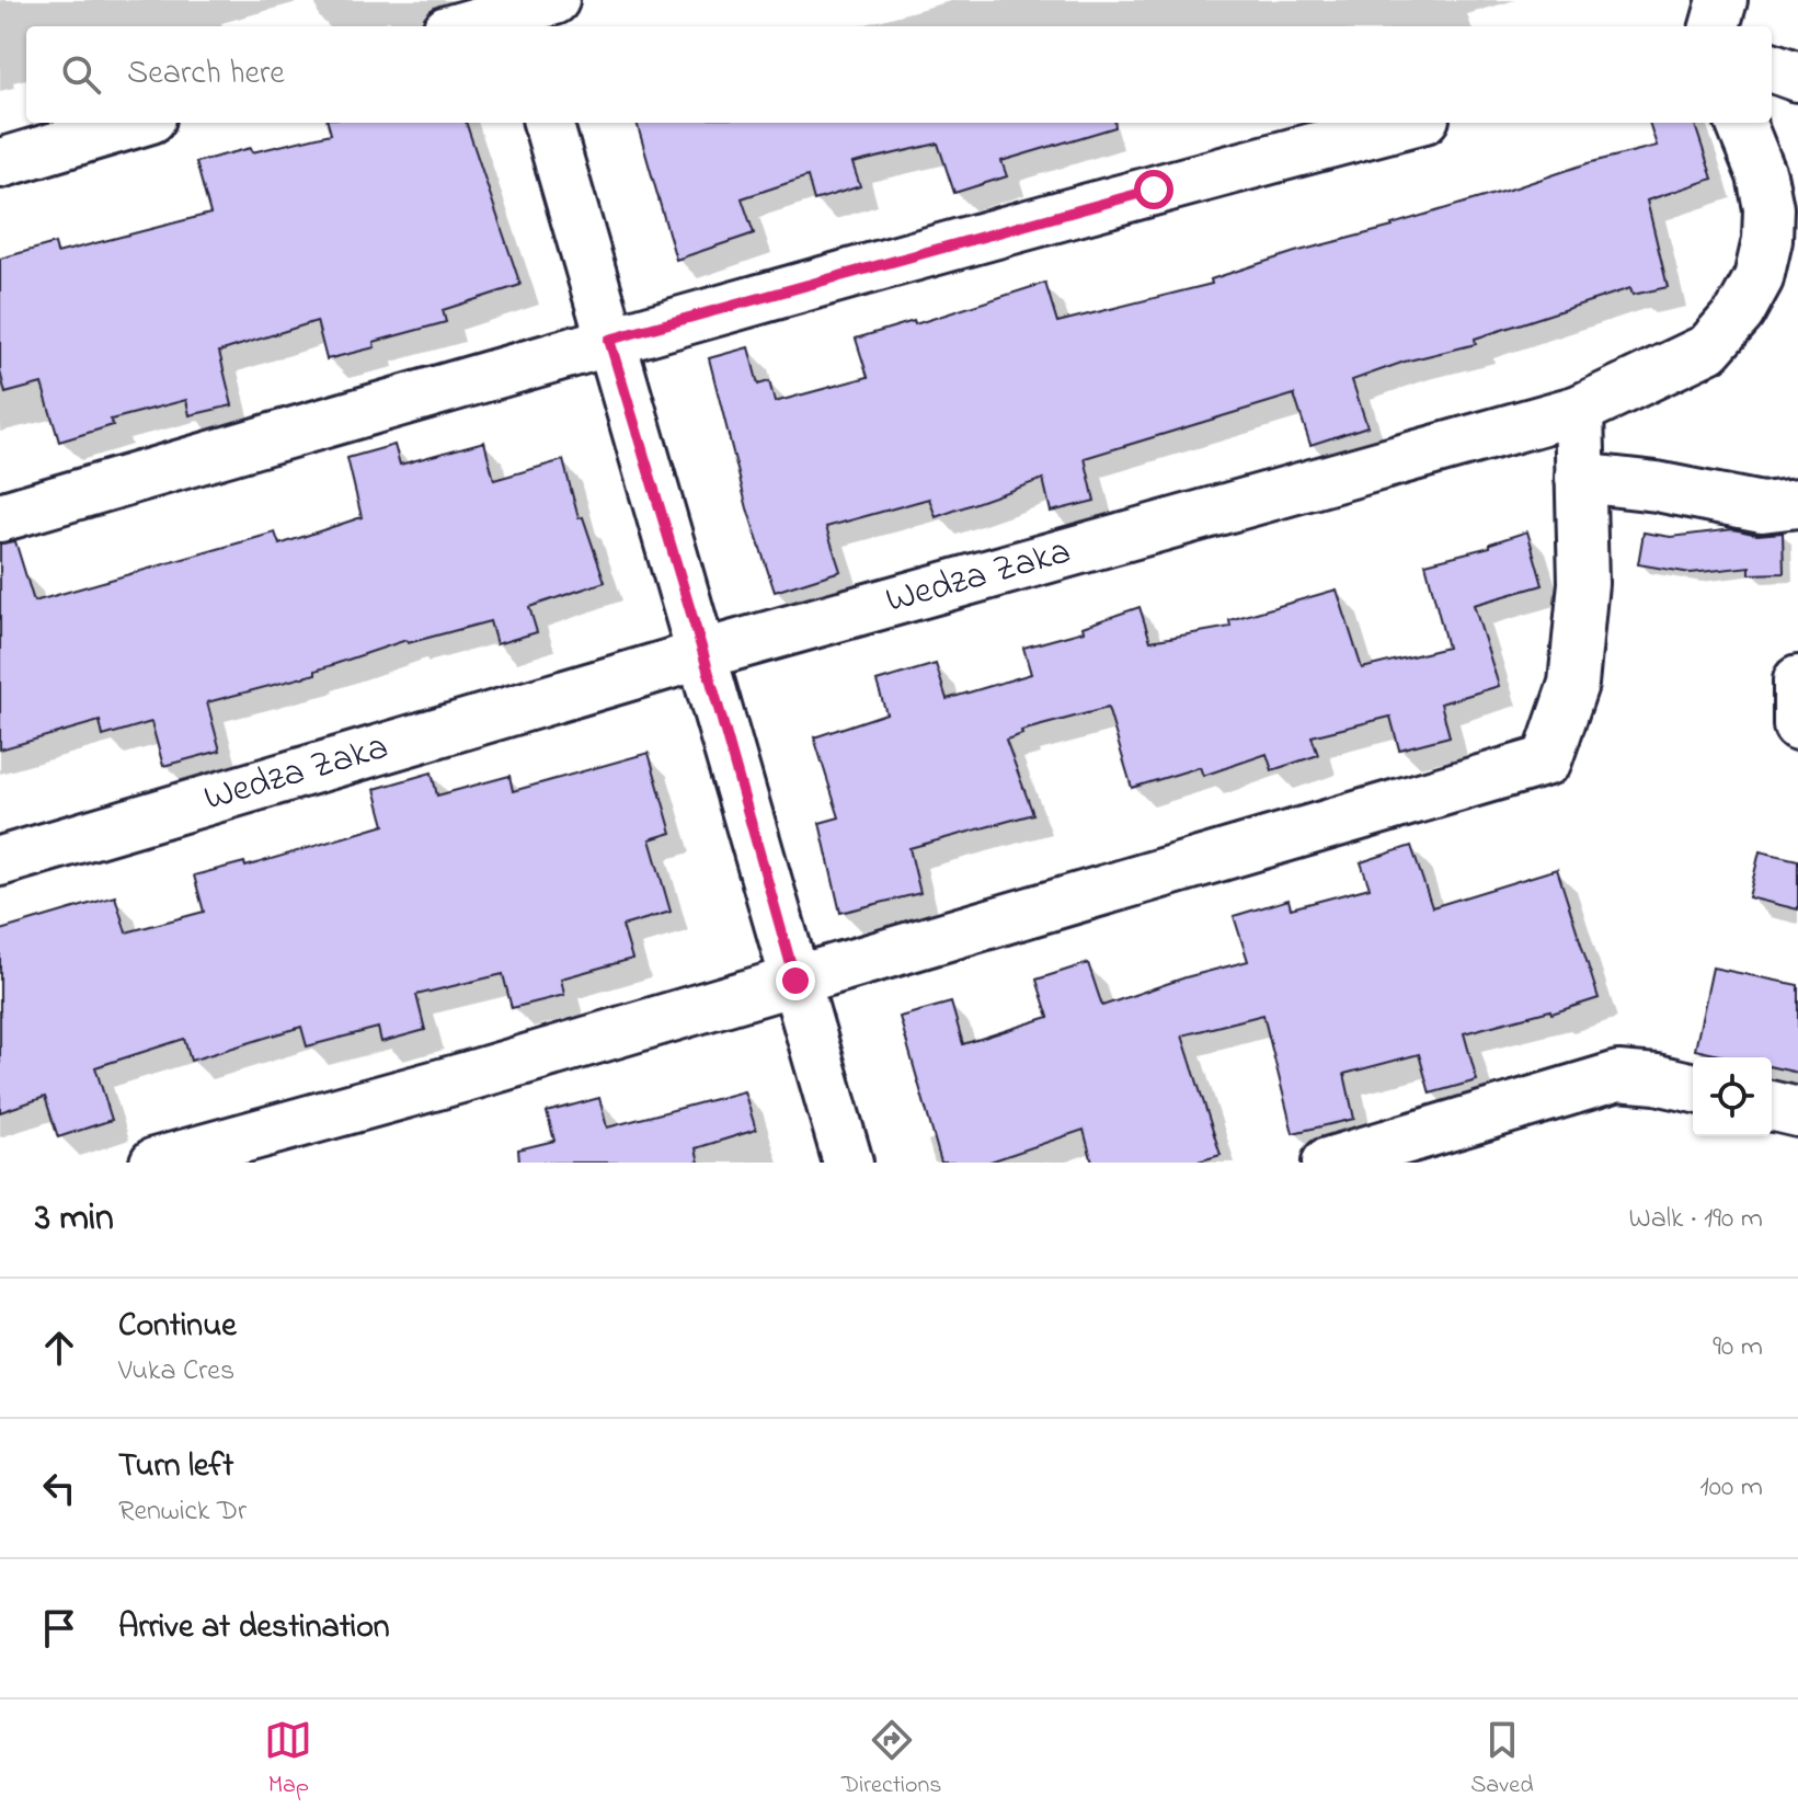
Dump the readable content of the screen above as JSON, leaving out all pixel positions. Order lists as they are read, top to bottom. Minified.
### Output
{"streets":{"street":["Wedza Zaka"]},"page":{"search":"Search here","heading":["3 min","Walk · 190 m"],"list":[["Continue","Vuka Cres","90 m"],["Turn left","Renwick Dr","100 m"],"Arrive at destination"],"nav":["Map","Directions","Saved"]}}
